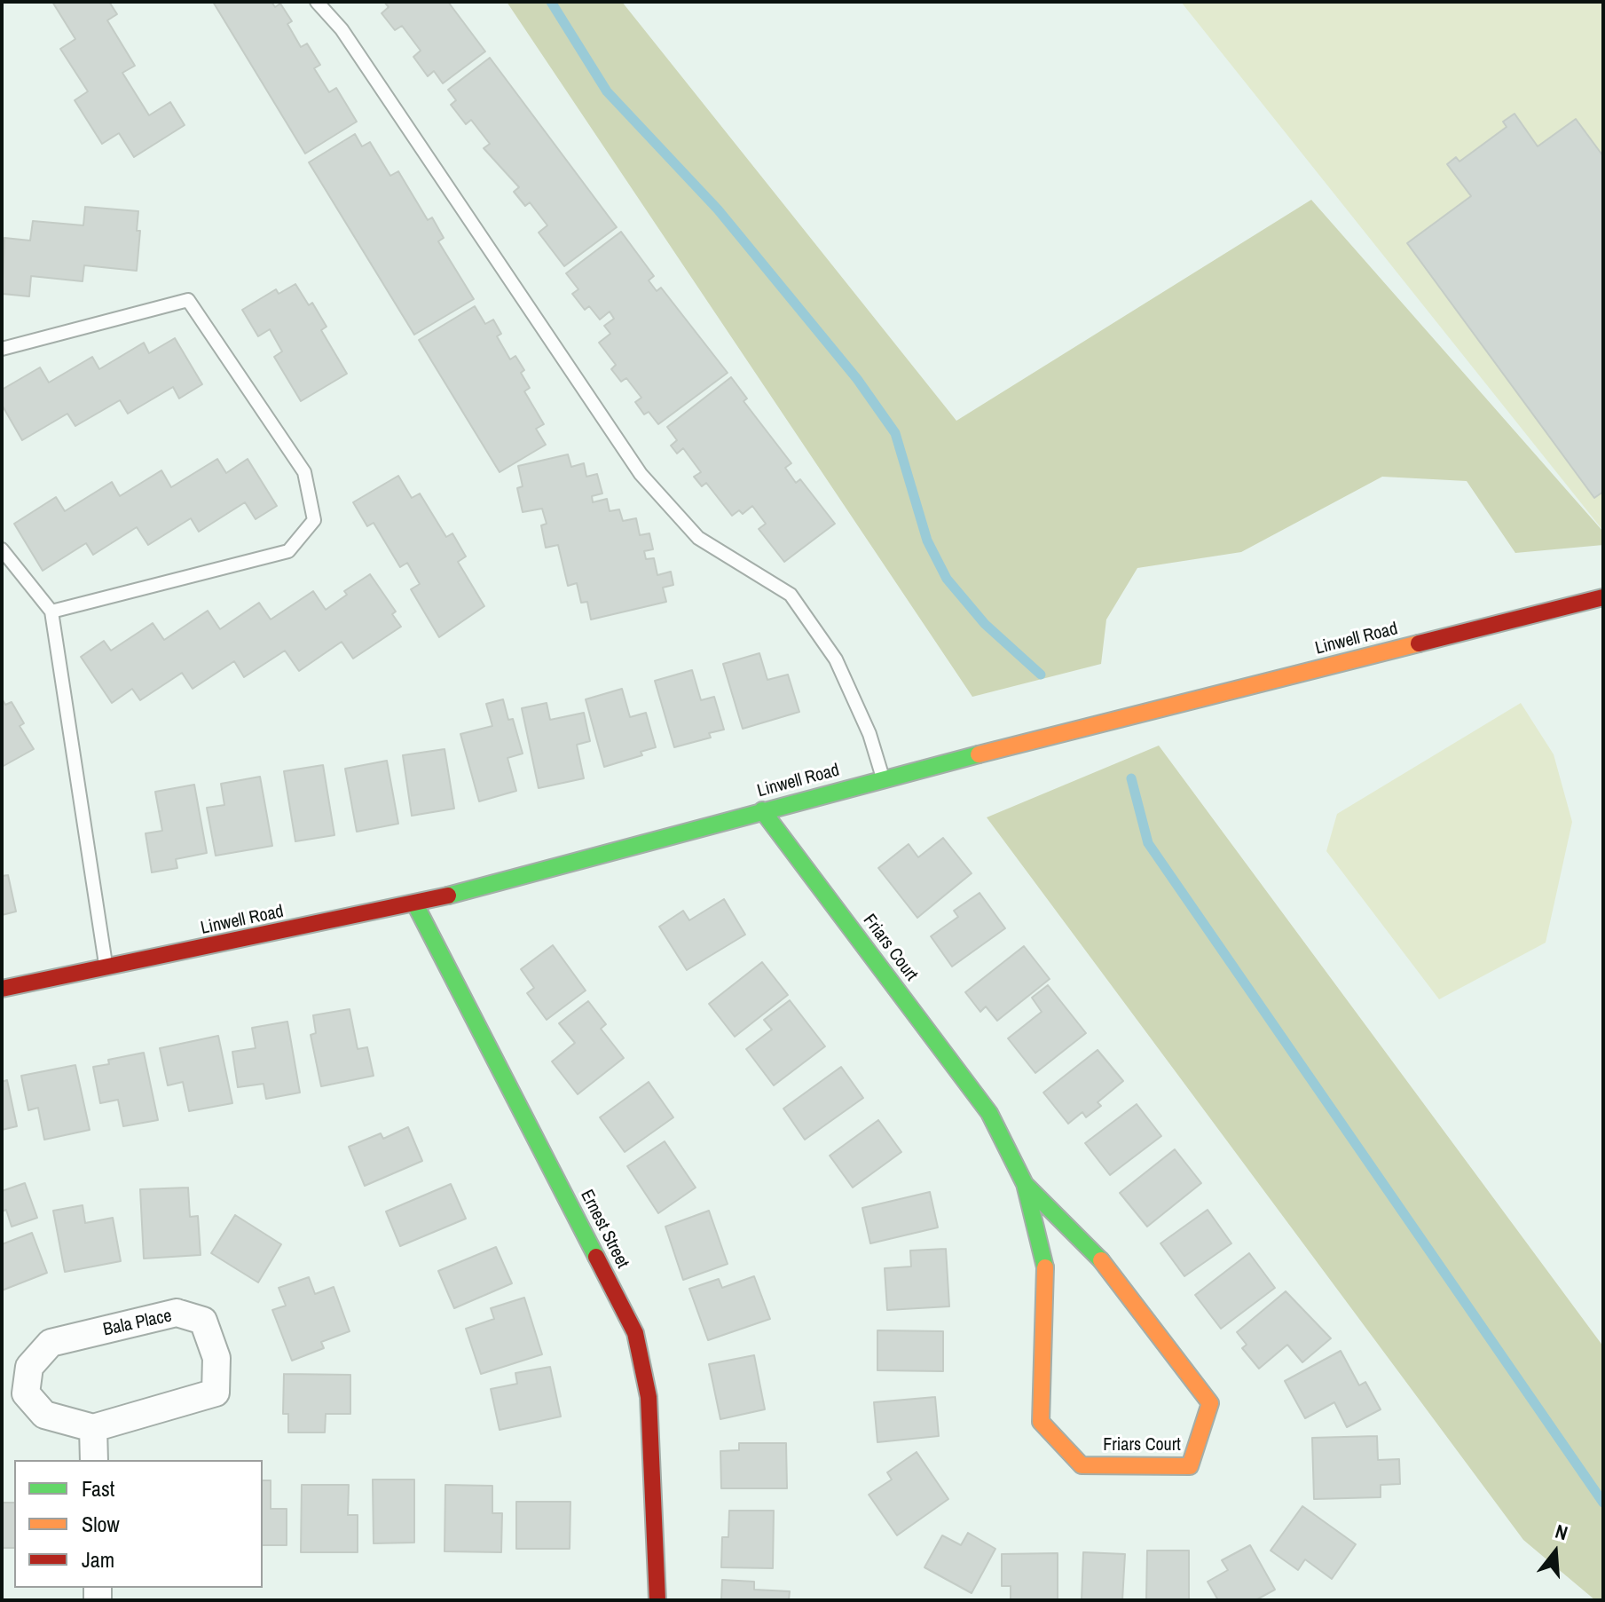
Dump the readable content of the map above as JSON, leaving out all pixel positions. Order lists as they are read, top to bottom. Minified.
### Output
{"streets":{"street":["Linwell Road","Friars Court","Ernest Street","Bala Place"]},"crossings":[["Linwell Road","Friars Court"],["Linwell Road","Ernest Street"]],"legend":["Fast","Slow","Jam"],"north":"top"}
